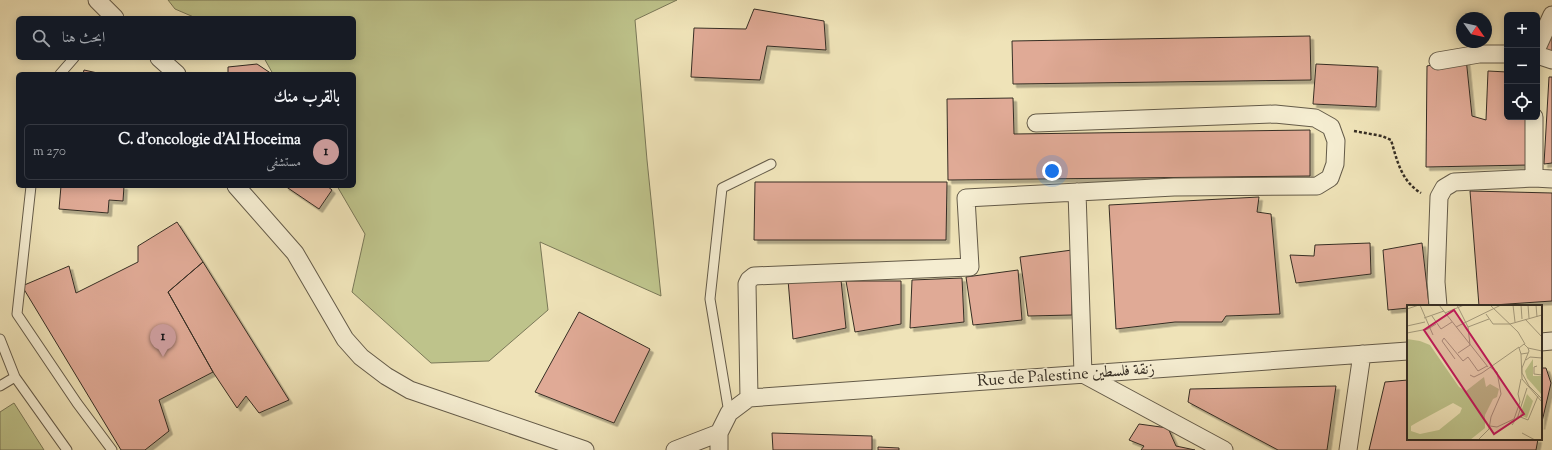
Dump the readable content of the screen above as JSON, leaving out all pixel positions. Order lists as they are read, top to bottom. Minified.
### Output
{"streets":{"street":["Rue de Palestine زنقة فلسطين"]},"north":"bottom right","page":{"map_buttons":["+","−"],"search":"ابحث هنا","heading":"بالقرب منك","list":[{"mark":"1","name":"C. d'oncologie d'Al Hoceima","note":"مستشفى","value":"270 m"}],"pins":"1"}}
